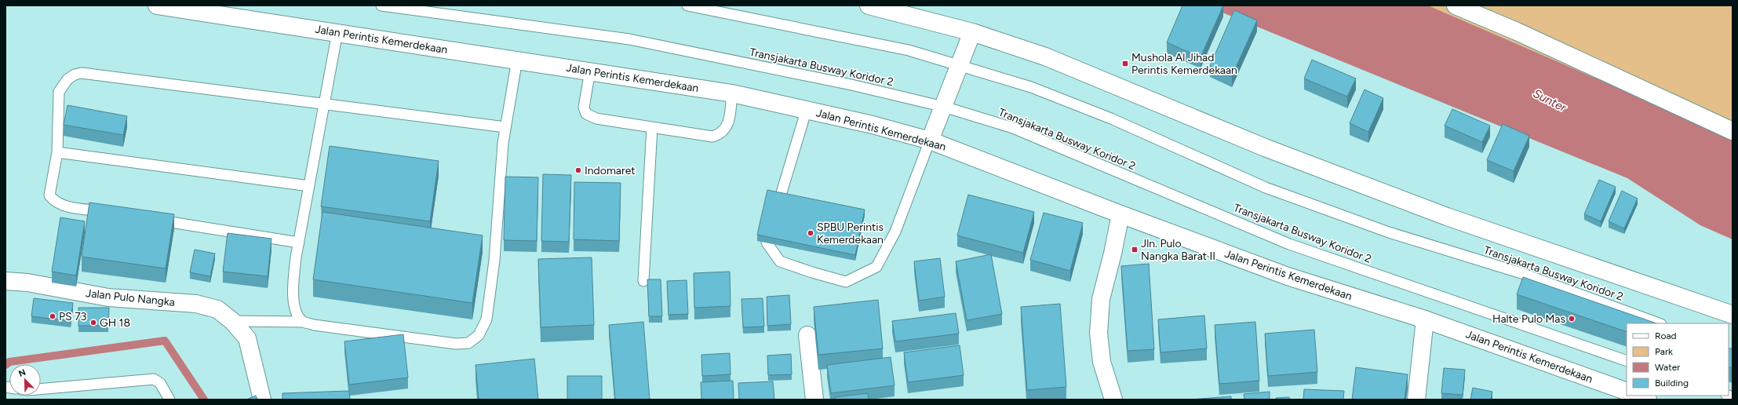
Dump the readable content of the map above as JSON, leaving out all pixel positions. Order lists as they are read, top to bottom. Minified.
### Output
{"streets":{"main road":["Jalan Perintis Kemerdekaan","Jalan Pulo Nangka"],"lane":["Transjakarta Busway Koridor 2"]},"water":["Sunter"],"places":{"transit":["Mushola Al Jihad Perintis Kemerdekaan","Jln. Pulo Nangka Barat II"],"other":["Indomaret","SPBU Perintis Kemerdekaan","PS 73","Halte Pulo Mas","GH 18"]},"legend":["Road","Park","Water","Building"],"north":"top left"}
